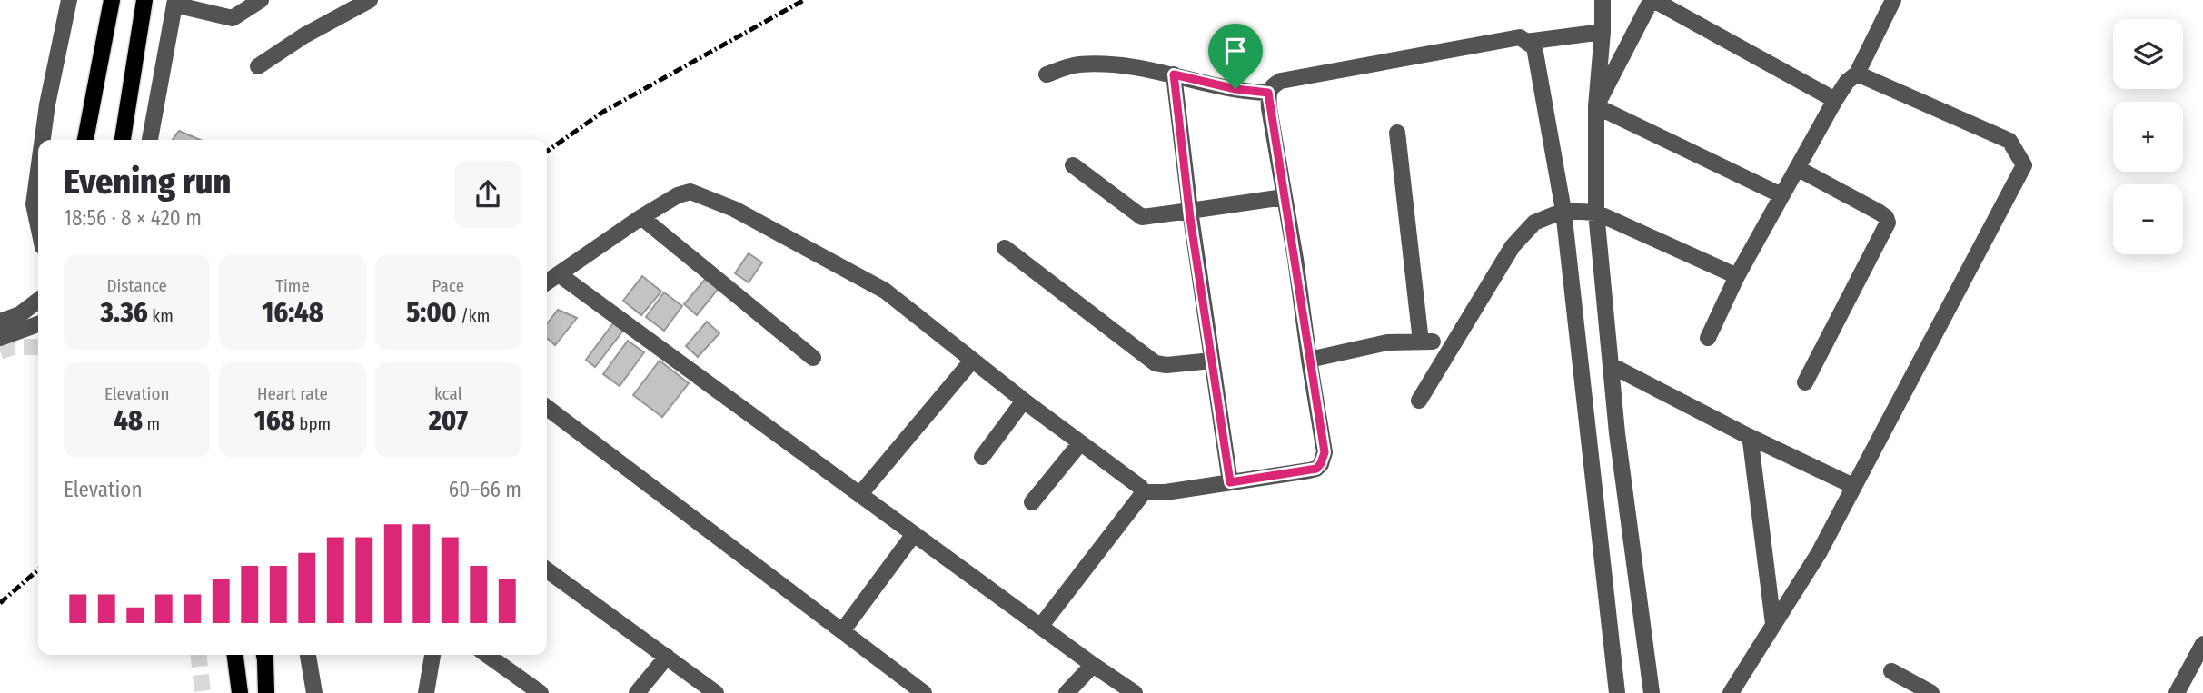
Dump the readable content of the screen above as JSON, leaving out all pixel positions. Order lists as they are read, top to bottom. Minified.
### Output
{"page":{"map_buttons":["+","−"],"heading":["Evening run","18:56 · 8 × 420 m"],"stats":[["Distance","3.36 km"],["Time","16:48"],["Pace","5:00 /km"],["Elevation","48 m"],["Heart rate","168 bpm"],["kcal","207"]],"chart":["Elevation","60–66 m"]}}
